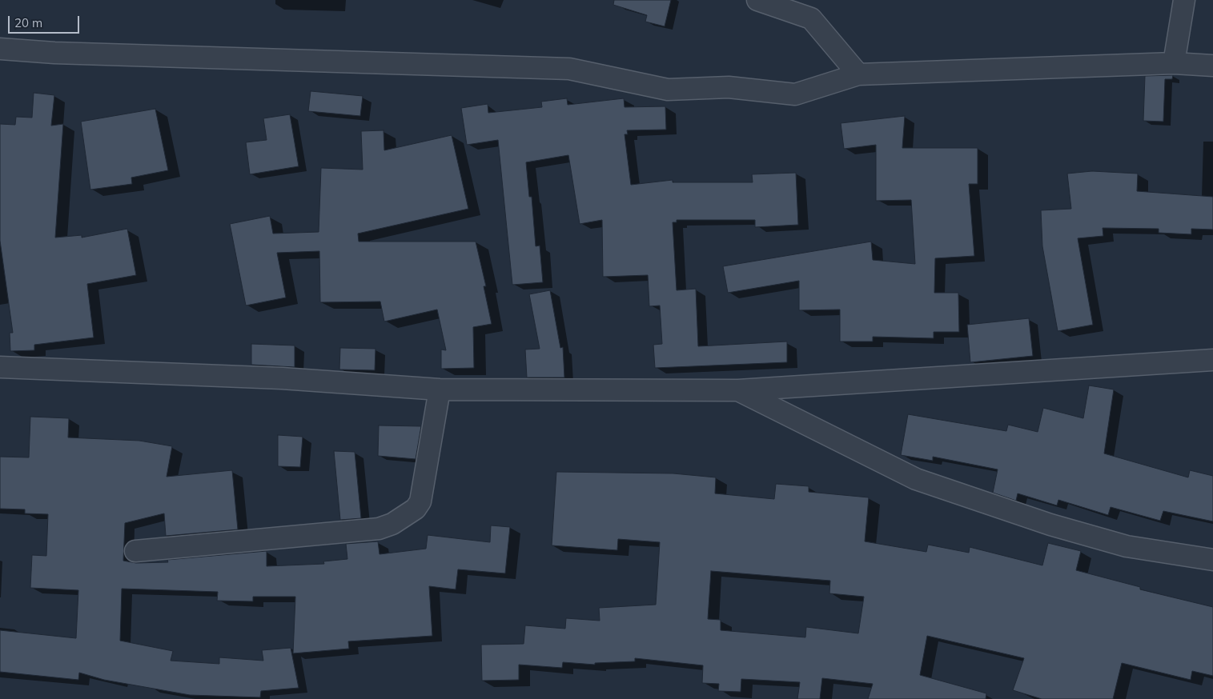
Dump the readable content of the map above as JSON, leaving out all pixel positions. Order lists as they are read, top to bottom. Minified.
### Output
{"scale_bar":"20 m"}
